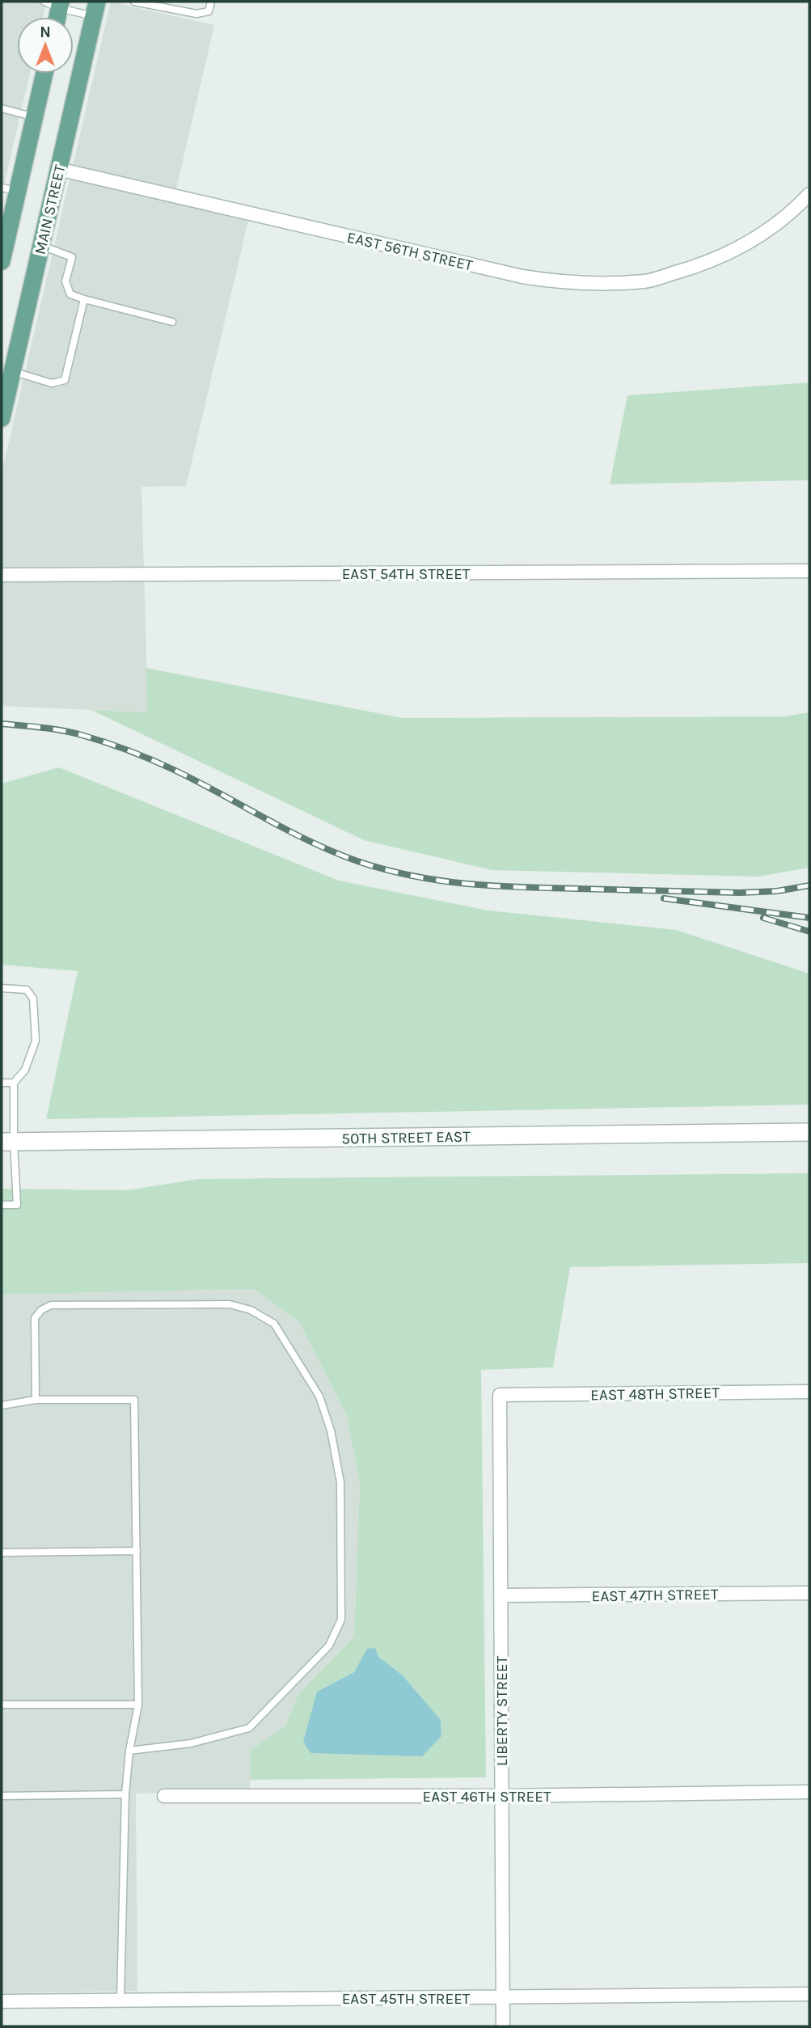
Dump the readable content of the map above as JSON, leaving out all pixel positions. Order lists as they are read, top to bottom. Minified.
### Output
{"streets":{"main road":["MAIN STREET"],"street":["EAST 56TH STREET","EAST 54TH STREET","50TH STREET EAST","EAST 48TH STREET","EAST 47TH STREET","LIBERTY STREET","EAST 46TH STREET","EAST 45TH STREET"]},"crossings":[["MAIN STREET","EAST 56TH STREET"],["EAST 48TH STREET","LIBERTY STREET"],["EAST 47TH STREET","LIBERTY STREET"],["LIBERTY STREET","EAST 46TH STREET"],["LIBERTY STREET","EAST 45TH STREET"]],"north":"top"}
